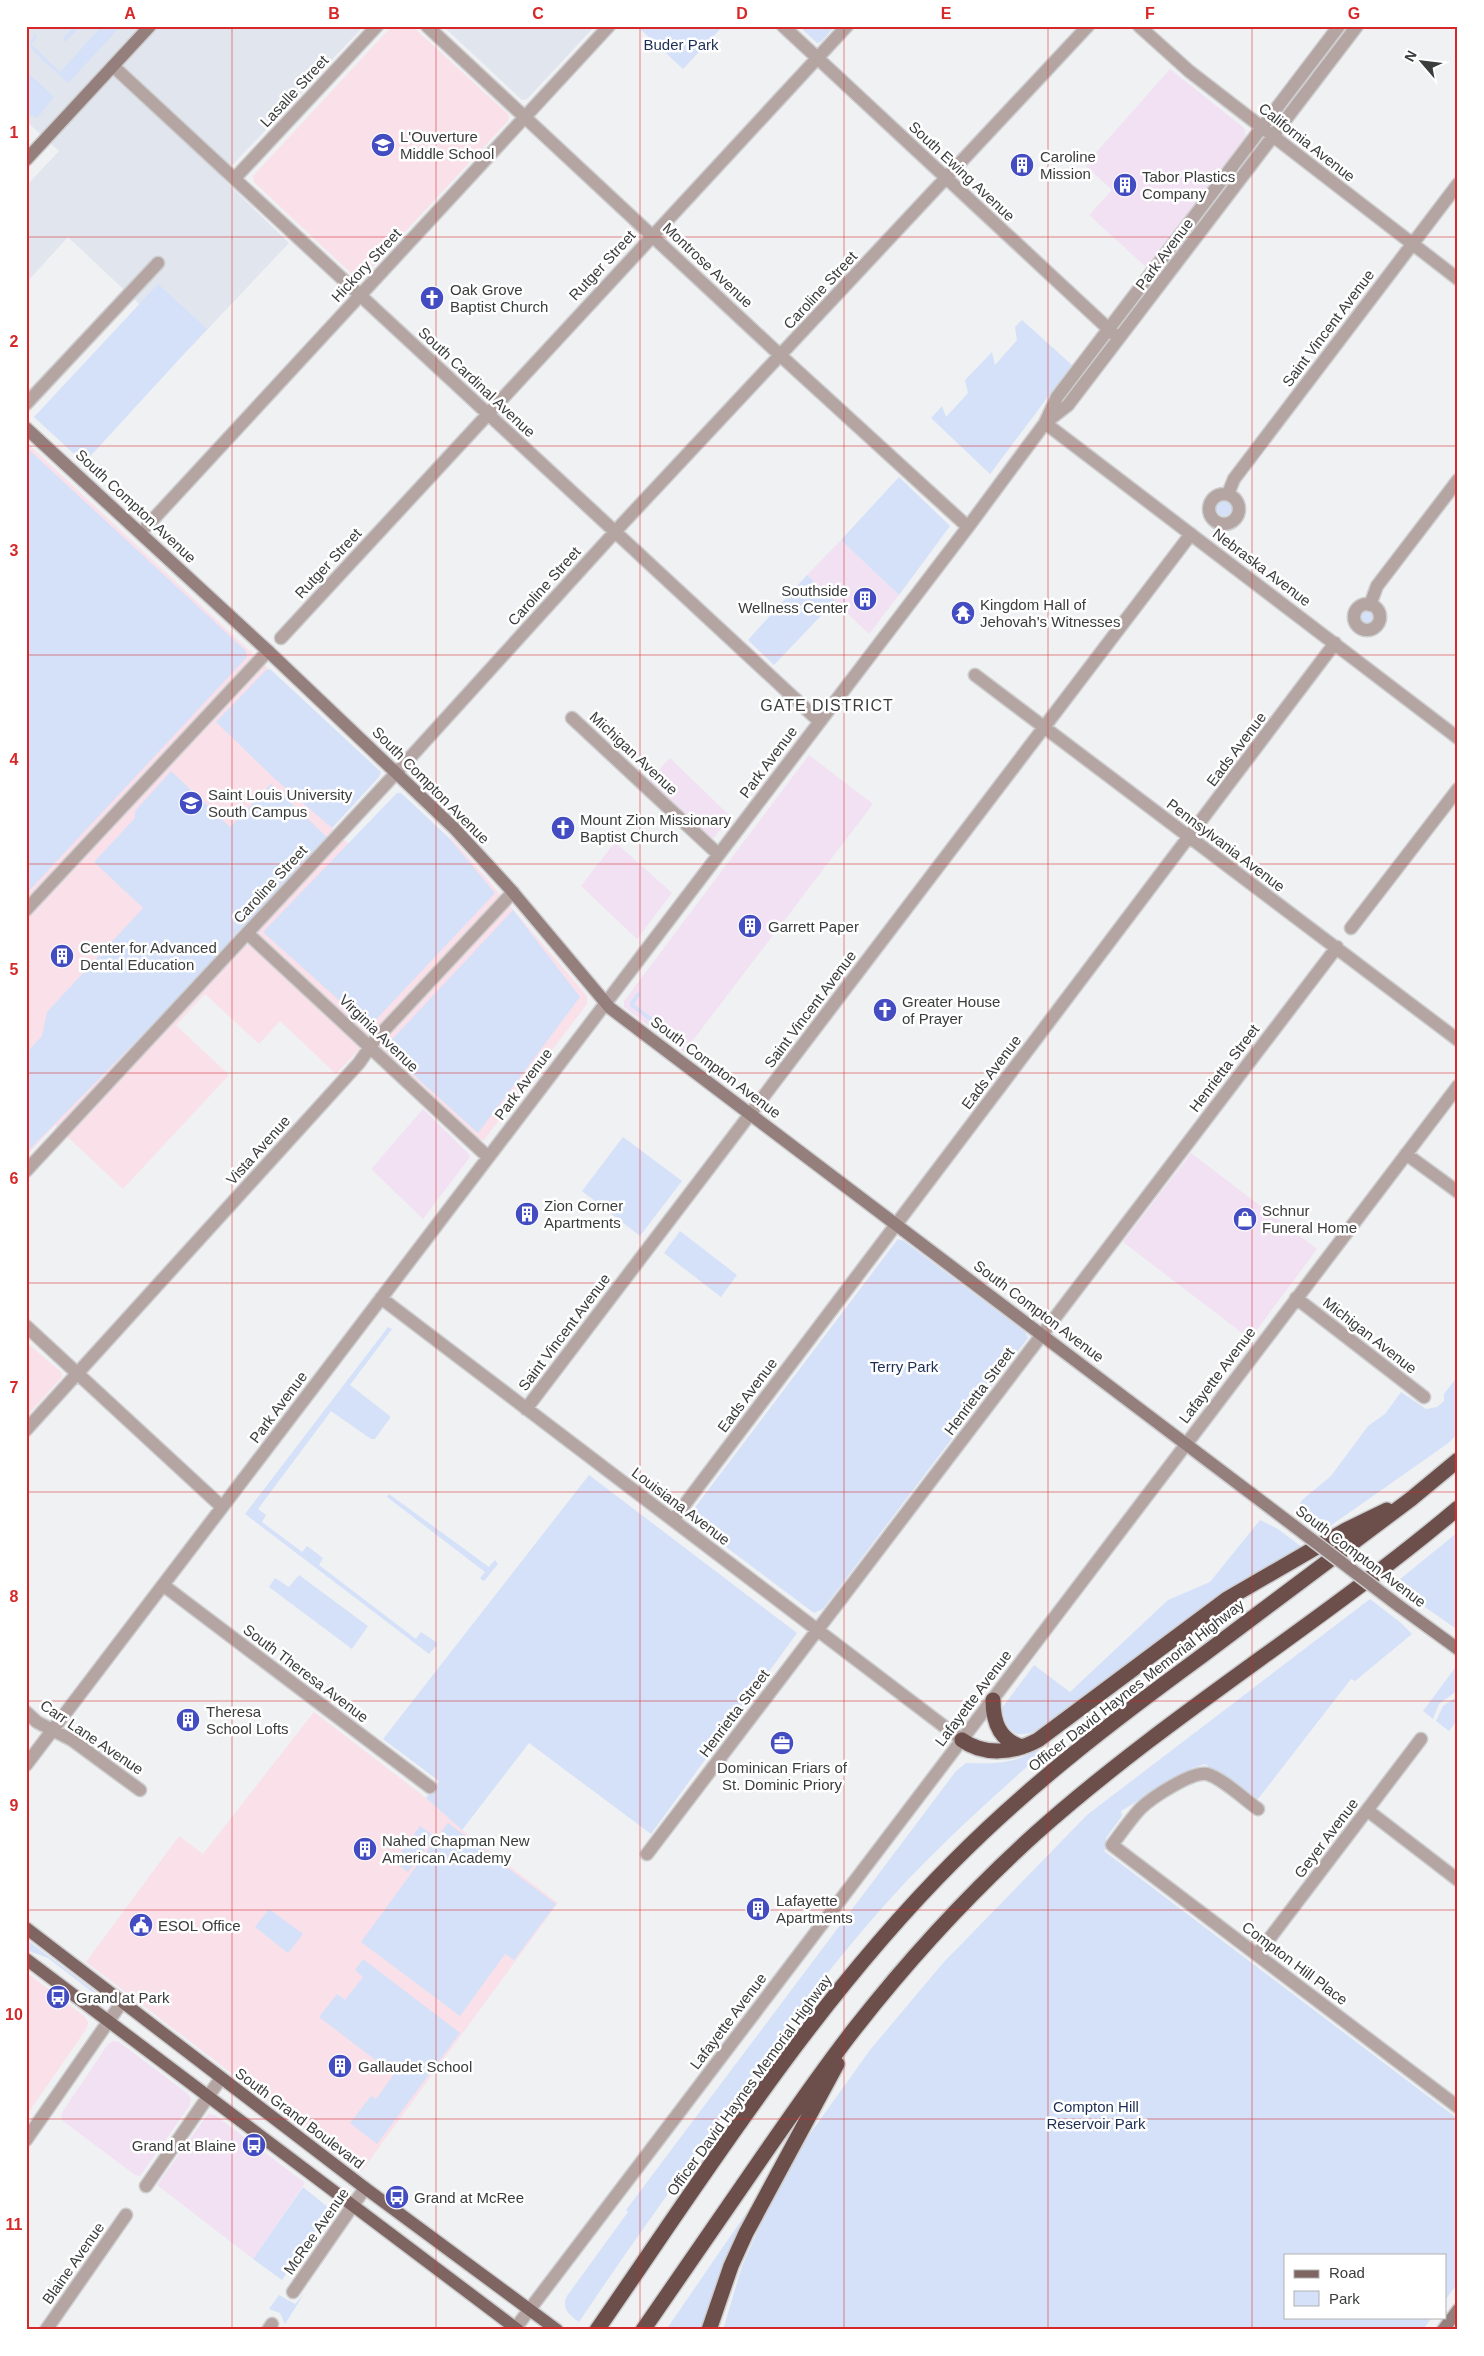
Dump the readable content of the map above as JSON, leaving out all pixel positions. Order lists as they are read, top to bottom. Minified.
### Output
{"streets":{"highway":["Officer David Haynes Memorial Highway"],"main road":["South Compton Avenue","South Grand Boulevard"],"street":["Lasalle Street","California Avenue","South Ewing Avenue","Park Avenue","Hickory Street","Rutger Street","Montrose Avenue","Caroline Street","Saint Vincent Avenue","South Cardinal Avenue","Nebraska Avenue","Eads Avenue","Michigan Avenue","Pennsylvania Avenue","Virginia Avenue","Henrietta Street","Vista Avenue","Lafayette Avenue","Louisiana Avenue","South Theresa Avenue","Carr Lane Avenue","Geyer Avenue","Compton Hill Place","McRee Avenue","Blaine Avenue"]},"crossings":[["Lasalle Street","South Cardinal Avenue"],["California Avenue","Park Avenue"],["California Avenue","Saint Vincent Avenue"],["South Ewing Avenue","Park Avenue"],["South Ewing Avenue","Rutger Street"],["South Ewing Avenue","Caroline Street"],["Park Avenue","Montrose Avenue"],["Park Avenue","South Cardinal Avenue"],["Park Avenue","South Compton Avenue"],["Park Avenue","Nebraska Avenue"],["Park Avenue","Michigan Avenue"],["Park Avenue","Virginia Avenue"],["Park Avenue","Louisiana Avenue"],["Park Avenue","South Theresa Avenue"],["Park Avenue","Carr Lane Avenue"],["Hickory Street","Montrose Avenue"],["Hickory Street","South Cardinal Avenue"],["Rutger Street","Montrose Avenue"],["Rutger Street","South Cardinal Avenue"],["Montrose Avenue","Caroline Street"],["Caroline Street","South Cardinal Avenue"],["Caroline Street","South Compton Avenue"],["Caroline Street","Virginia Avenue"],["Saint Vincent Avenue","South Compton Avenue"],["Saint Vincent Avenue","Nebraska Avenue"],["Saint Vincent Avenue","Pennsylvania Avenue"],["Saint Vincent Avenue","Louisiana Avenue"],["South Compton Avenue","Eads Avenue"],["South Compton Avenue","Henrietta Street"],["South Compton Avenue","Vista Avenue"],["South Compton Avenue","Lafayette Avenue"],["Nebraska Avenue","Eads Avenue"],["Eads Avenue","Pennsylvania Avenue"],["Eads Avenue","Louisiana Avenue"],["Michigan Avenue","Lafayette Avenue"],["Pennsylvania Avenue","Henrietta Street"],["Virginia Avenue","Vista Avenue"],["Henrietta Street","Louisiana Avenue"],["Lafayette Avenue","Louisiana Avenue"],["Lafayette Avenue","South Grand Boulevard"],["Geyer Avenue","Compton Hill Place"],["South Grand Boulevard","McRee Avenue"]],"districts":["GATE DISTRICT"],"parks":["Buder Park","Terry Park","Compton Hill Reservoir Park"],"places":{"school or university":["L'Ouverture Middle School","Saint Louis University South Campus"],"building":["Caroline Mission","Tabor Plastics Company","Southside Wellness Center","Garrett Paper","Center for Advanced Dental Education","Zion Corner Apartments","Theresa School Lofts","Nahed Chapman New American Academy","Lafayette Apartments","Gallaudet School"],"church":["Oak Grove Baptist Church","Mount Zion Missionary Baptist Church","Greater House of Prayer"],"temple":["Kingdom Hall of Jehovah's Witnesses"],"shop":["Schnur Funeral Home"],"office":["Dominican Friars of St. Dominic Priory"],"public building":["ESOL Office"],"bus stop":["Grand at Park","Grand at Blaine","Grand at McRee"]},"legend":["Road","Park"],"north":"top left","grid":{"columns":["A","B","C","D","E","F","G"],"rows":["1","2","3","4","5","6","7","8","9","10","11"]}}
